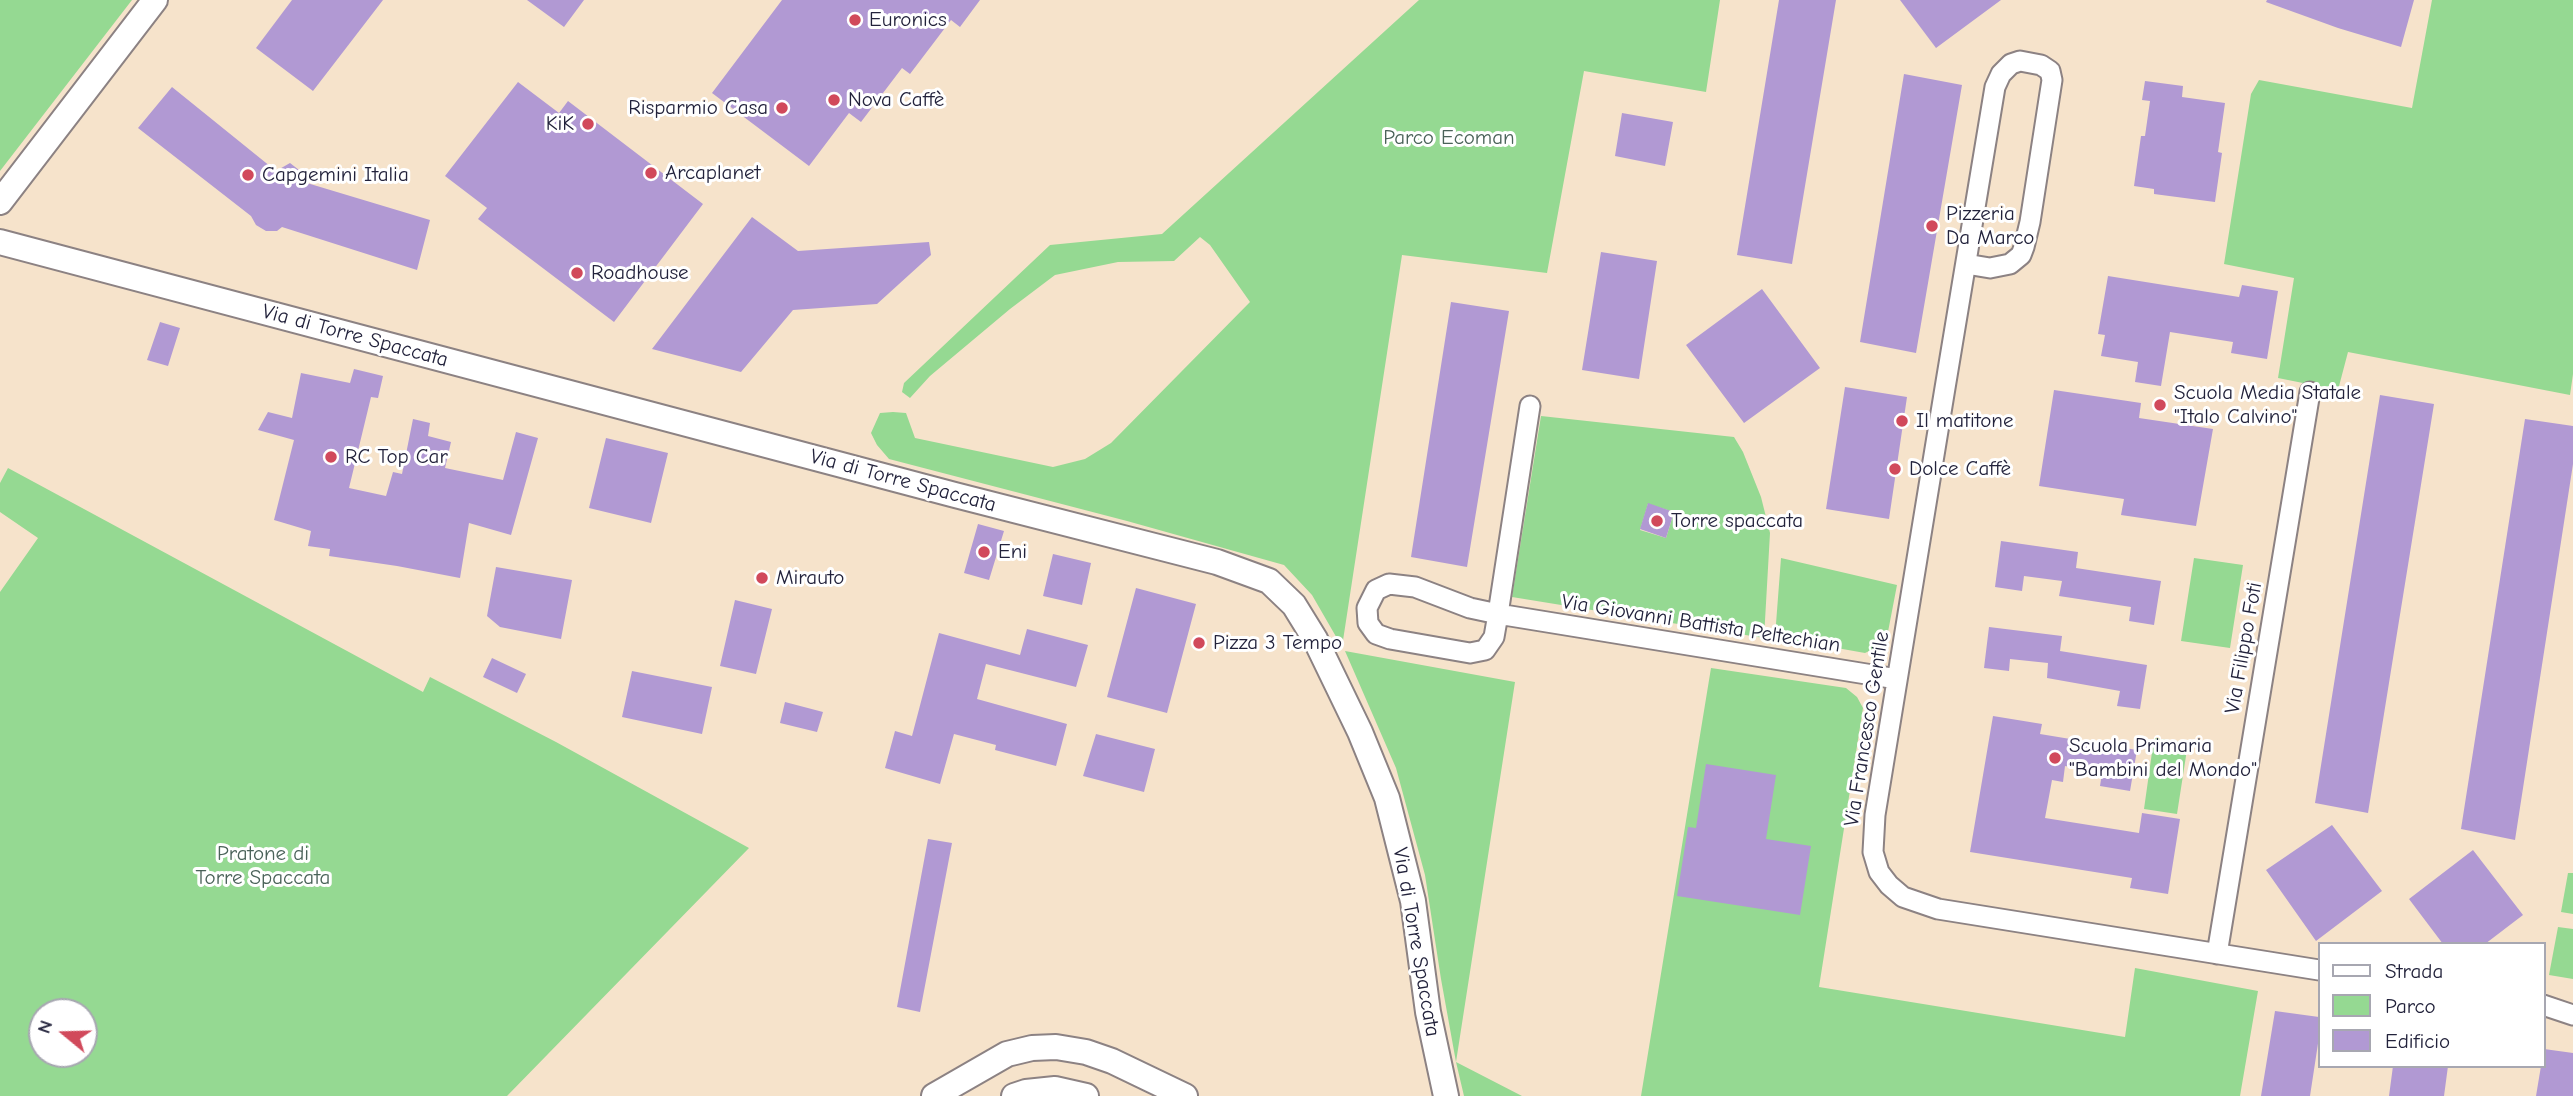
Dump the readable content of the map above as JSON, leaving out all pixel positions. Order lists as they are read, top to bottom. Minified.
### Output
{"streets":{"street":["Via di Torre Spaccata","Via Giovanni Battista Peltechian","Via Filippo Foti","Via Francesco Gentile"]},"crossings":[["Via Giovanni Battista Peltechian","Via Francesco Gentile"],["Via Filippo Foti","Via Francesco Gentile"]],"parks":["Parco Ecoman","Pratone di Torre Spaccata"],"places":["Euronics","Nova Caffè","Risparmio Casa","KiK","Arcaplanet","Capgemini Italia","Pizzeria Da Marco","Roadhouse","Scuola Media Statale \"Italo Calvino\"","Il matitone","RC Top Car","Dolce Caffè","Torre spaccata","Eni","Mirauto","Pizza 3 Tempo","Scuola Primaria \"Bambini del Mondo\""],"legend":["Strada","Parco","Edificio"],"north":"left"}
